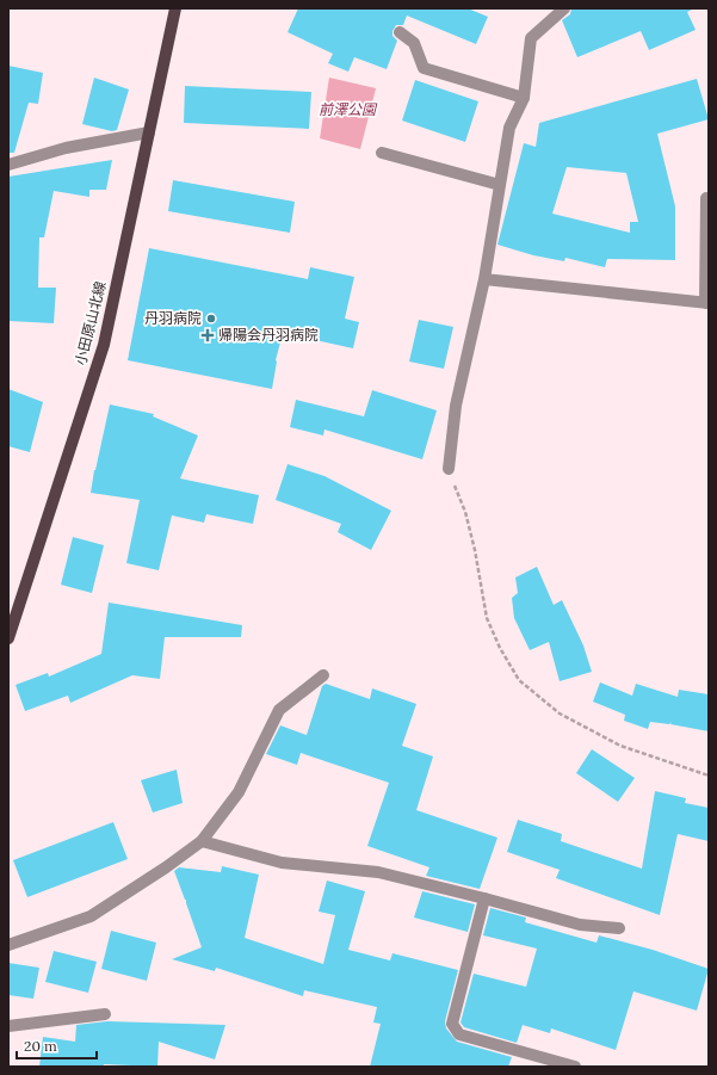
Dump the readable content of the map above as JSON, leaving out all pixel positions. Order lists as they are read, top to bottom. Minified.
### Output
{"streets":{"main road":["小田原山北線"]},"parks":["前澤公園"],"places":{"other":["丹羽病院"],"health":["帰陽会丹羽病院"]},"scale_bar":"20 m"}
